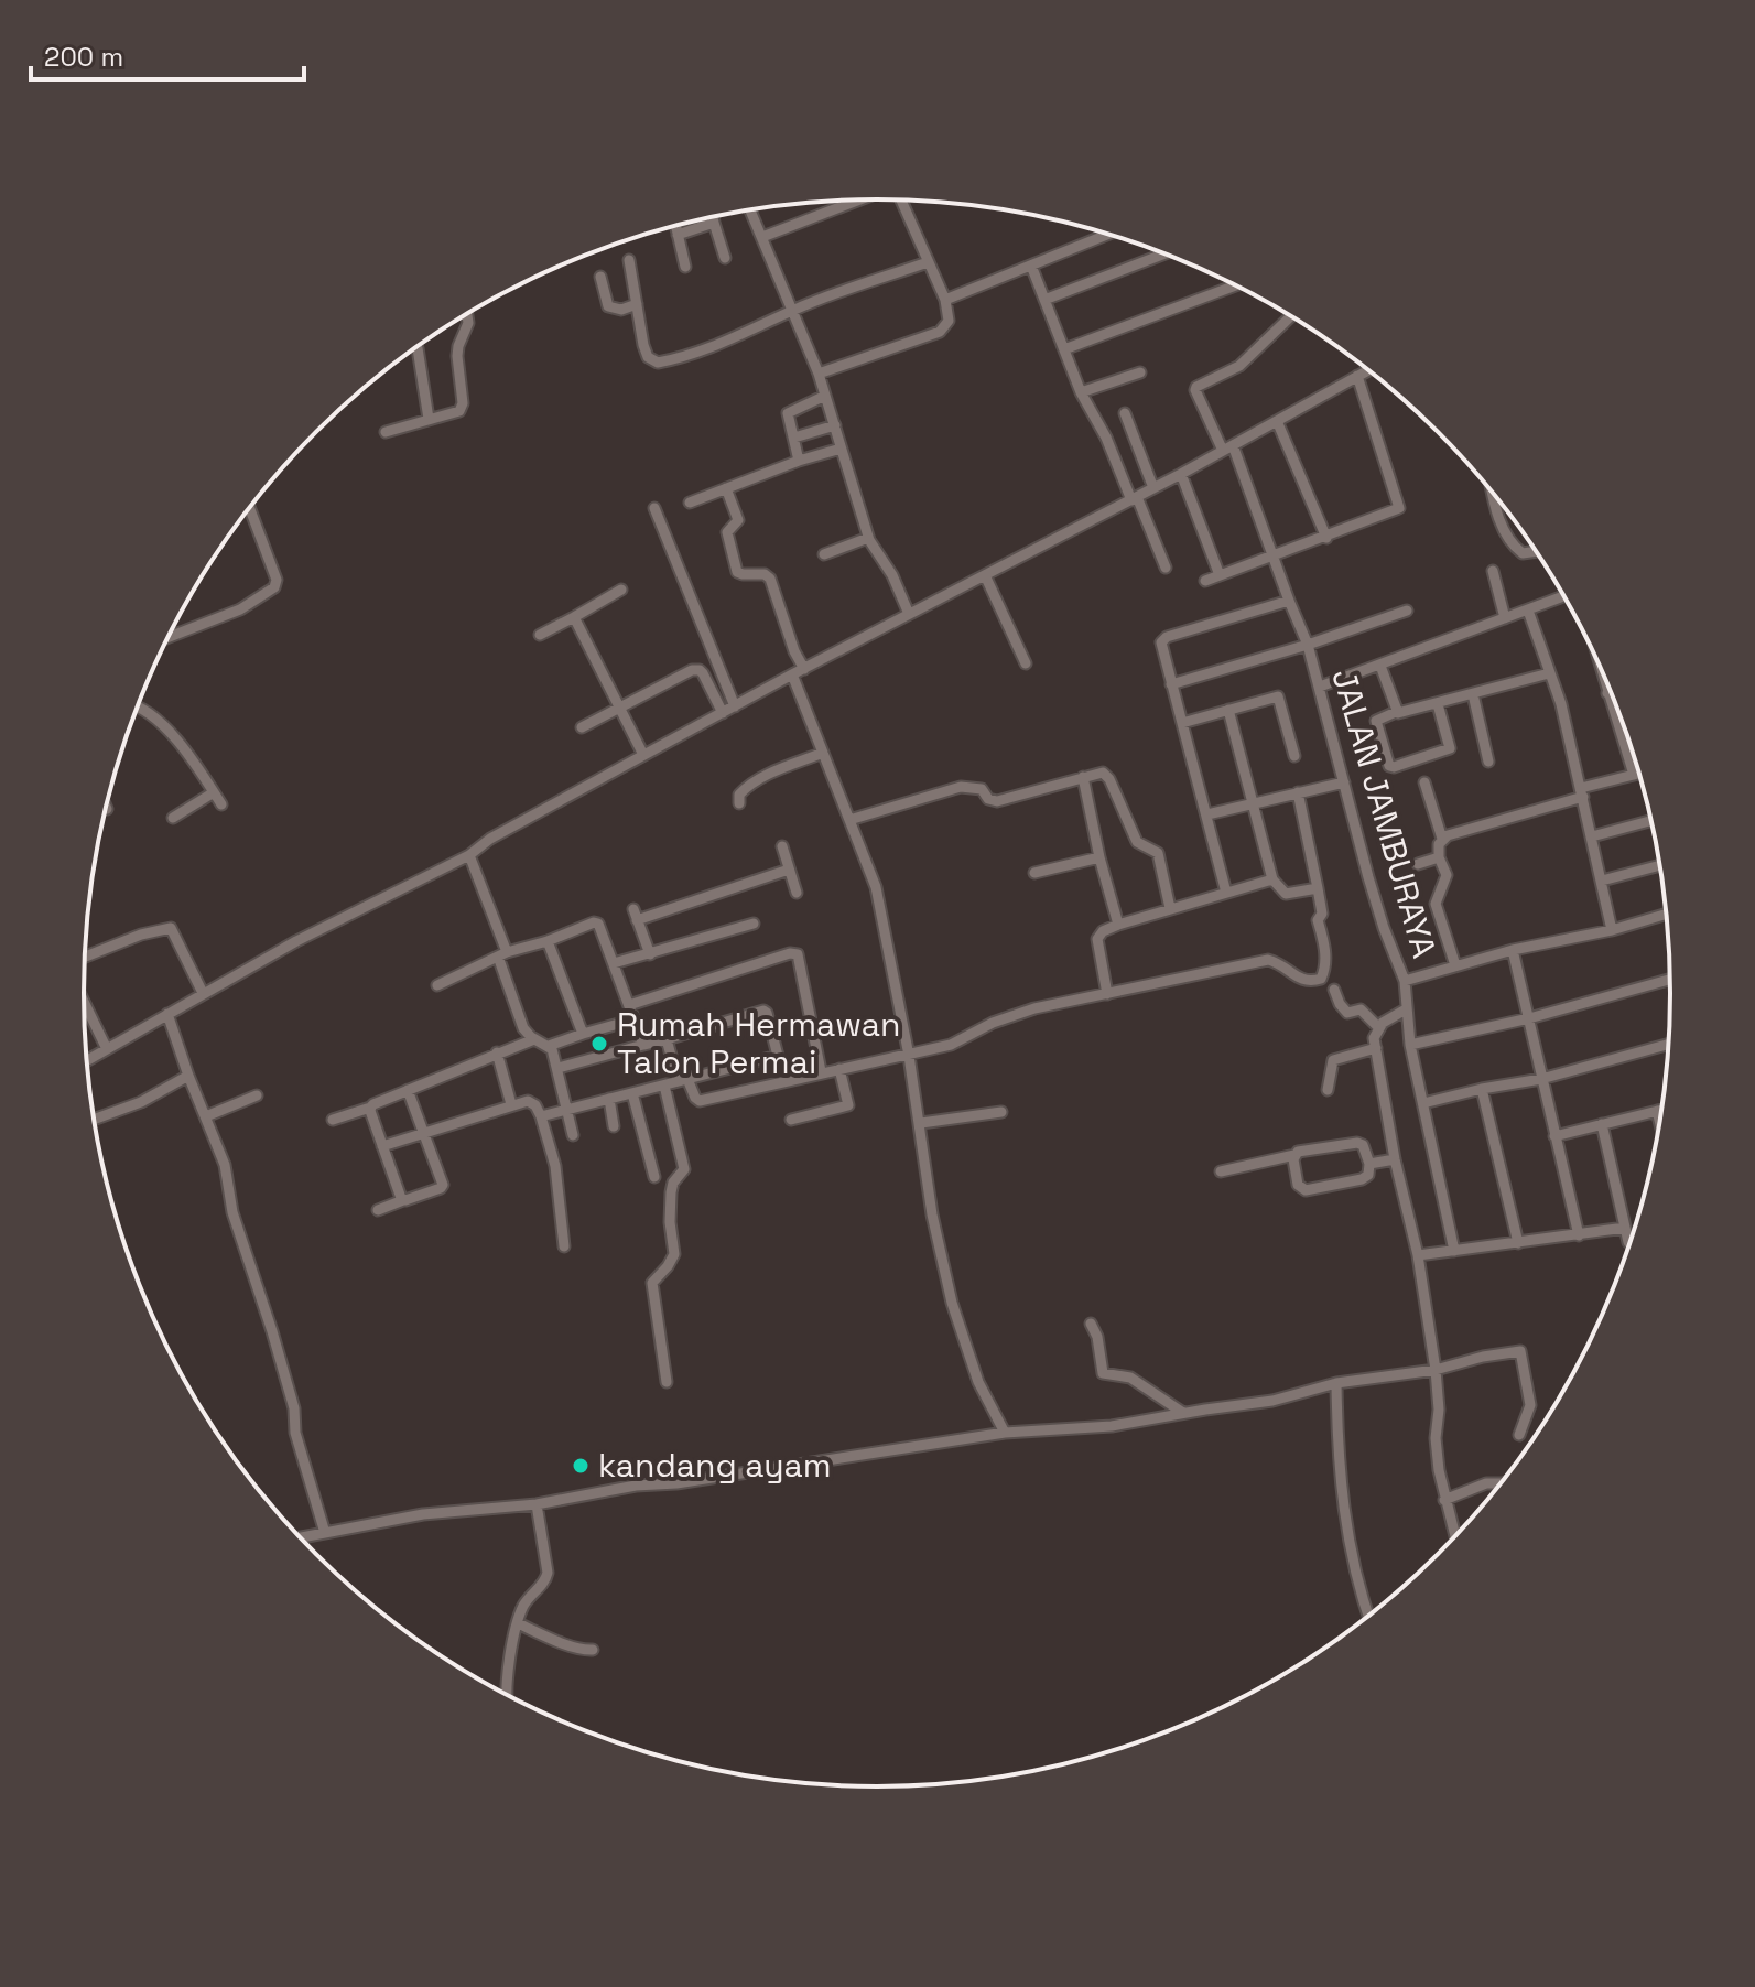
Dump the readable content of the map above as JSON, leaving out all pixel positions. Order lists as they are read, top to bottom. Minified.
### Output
{"streets":{"street":["JALAN JAMBURAYA"]},"places":["Rumah Hermawan Talon Permai","kandang ayam"],"scale_bar":"200 m"}
